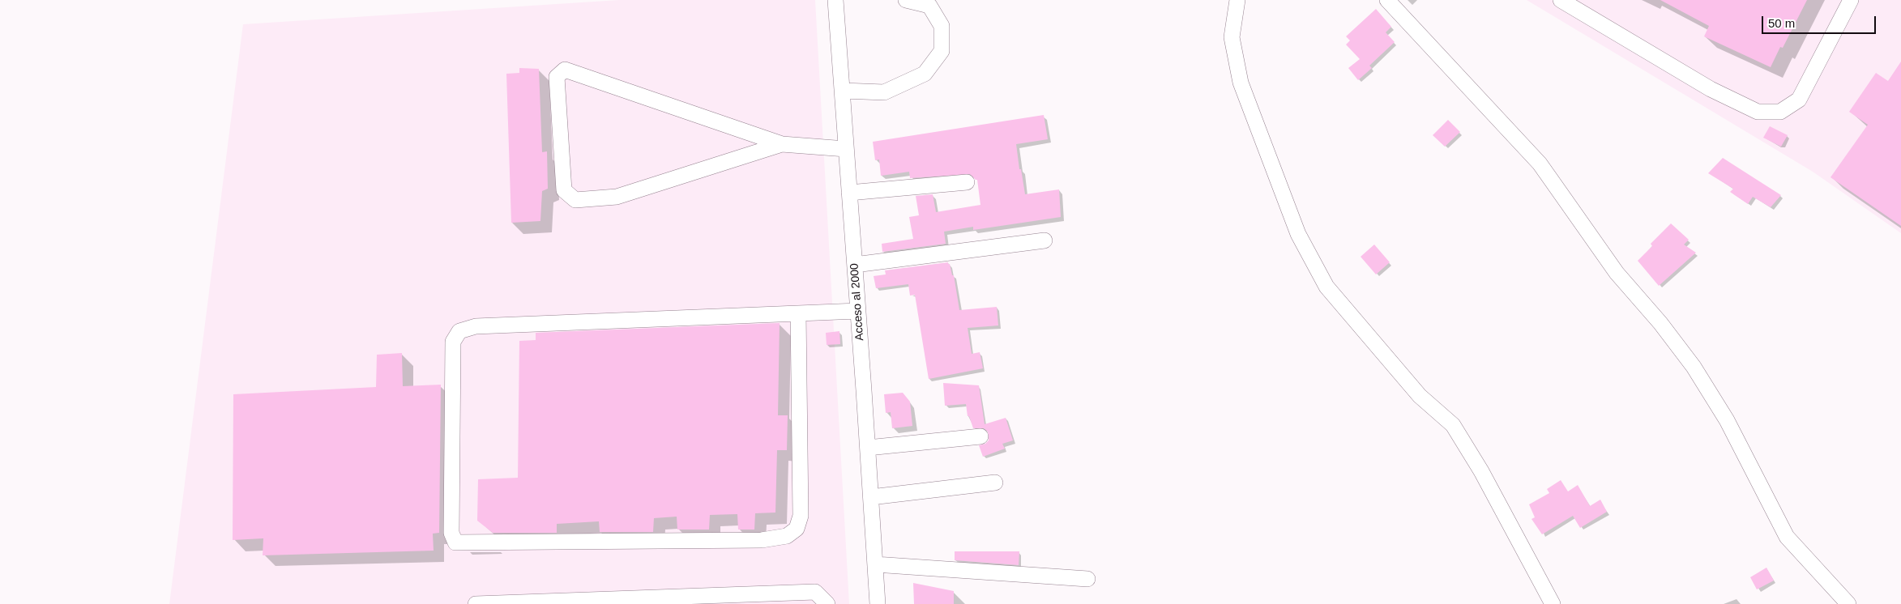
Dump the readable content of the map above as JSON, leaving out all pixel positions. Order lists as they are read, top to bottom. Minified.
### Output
{"streets":{"street":["Acceso al 2000"]},"scale_bar":"50 m"}
